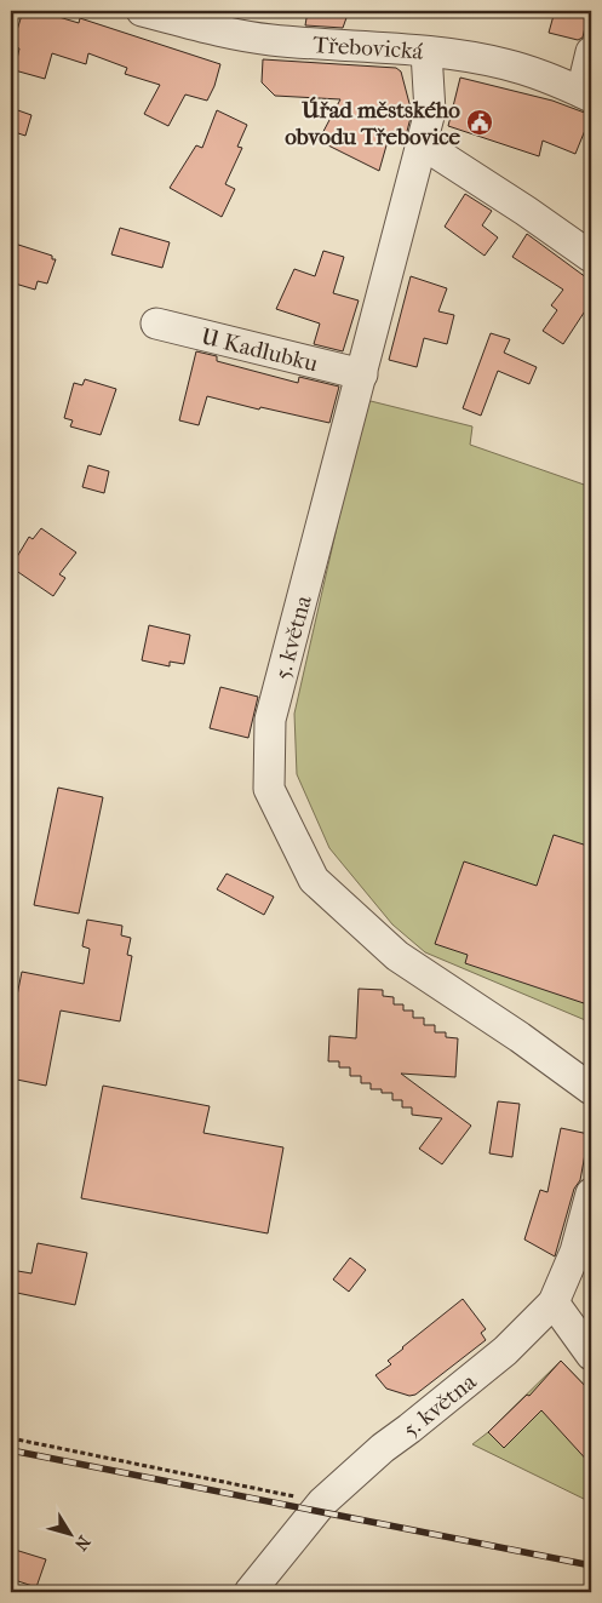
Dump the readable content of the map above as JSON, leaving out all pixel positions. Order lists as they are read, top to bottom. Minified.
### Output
{"streets":{"street":["Třebovická","U Kadlubku","5. května"]},"crossings":[["Třebovická","5. května"],["U Kadlubku","5. května"]],"places":{"public building":["Úřad městského obvodu Třebovice"]},"north":"bottom right"}
